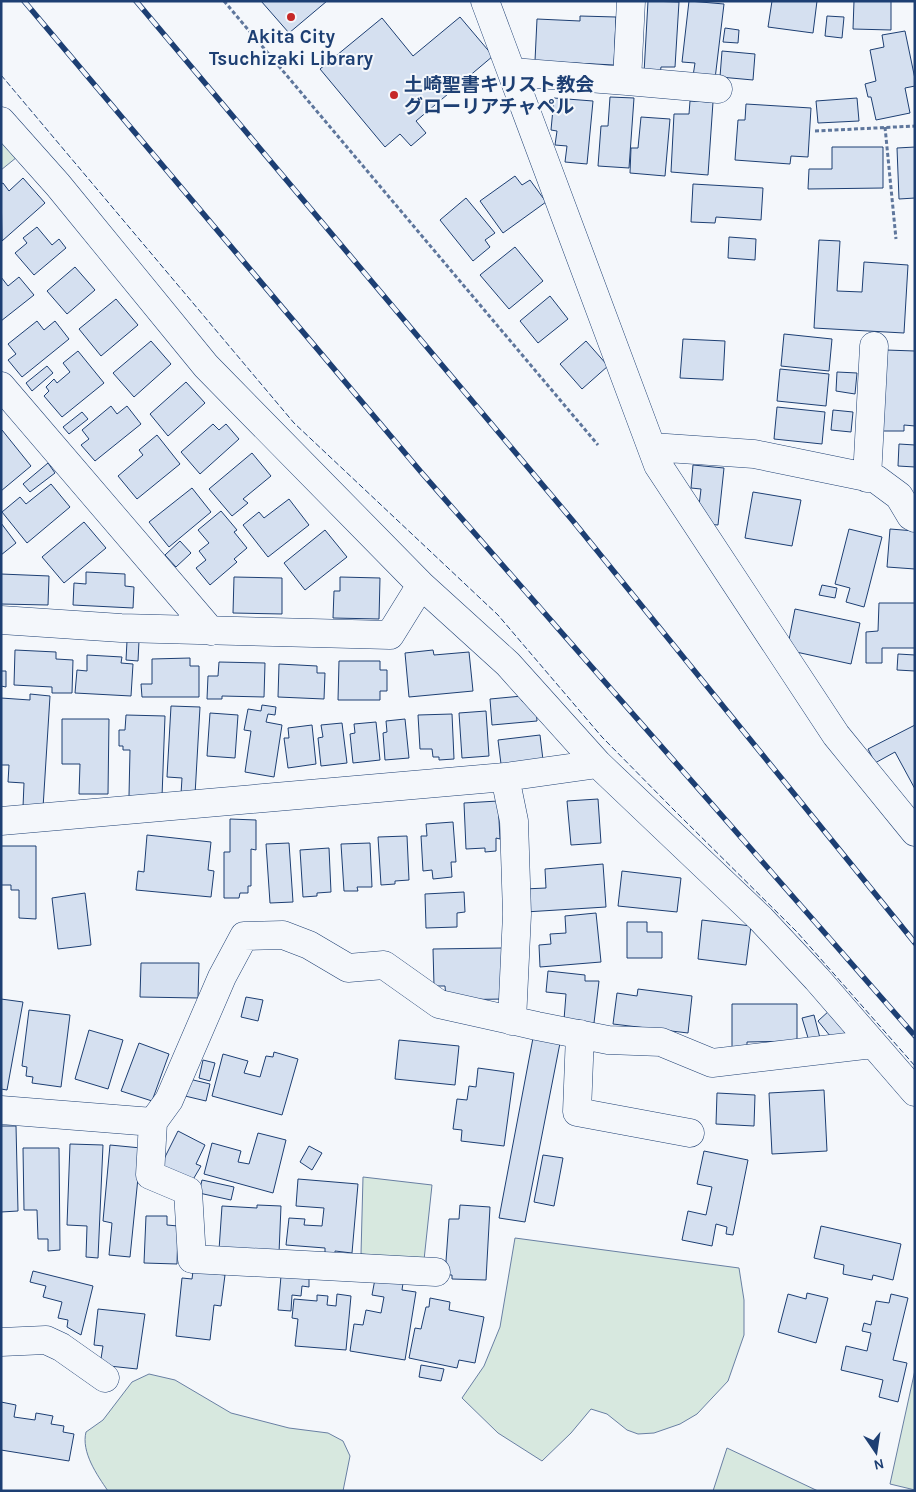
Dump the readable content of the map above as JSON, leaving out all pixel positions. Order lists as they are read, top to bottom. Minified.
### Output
{"places":["Akita City Tsuchizaki Library","土崎聖書キリスト教会 グローリアチャペル"],"north":"bottom"}
